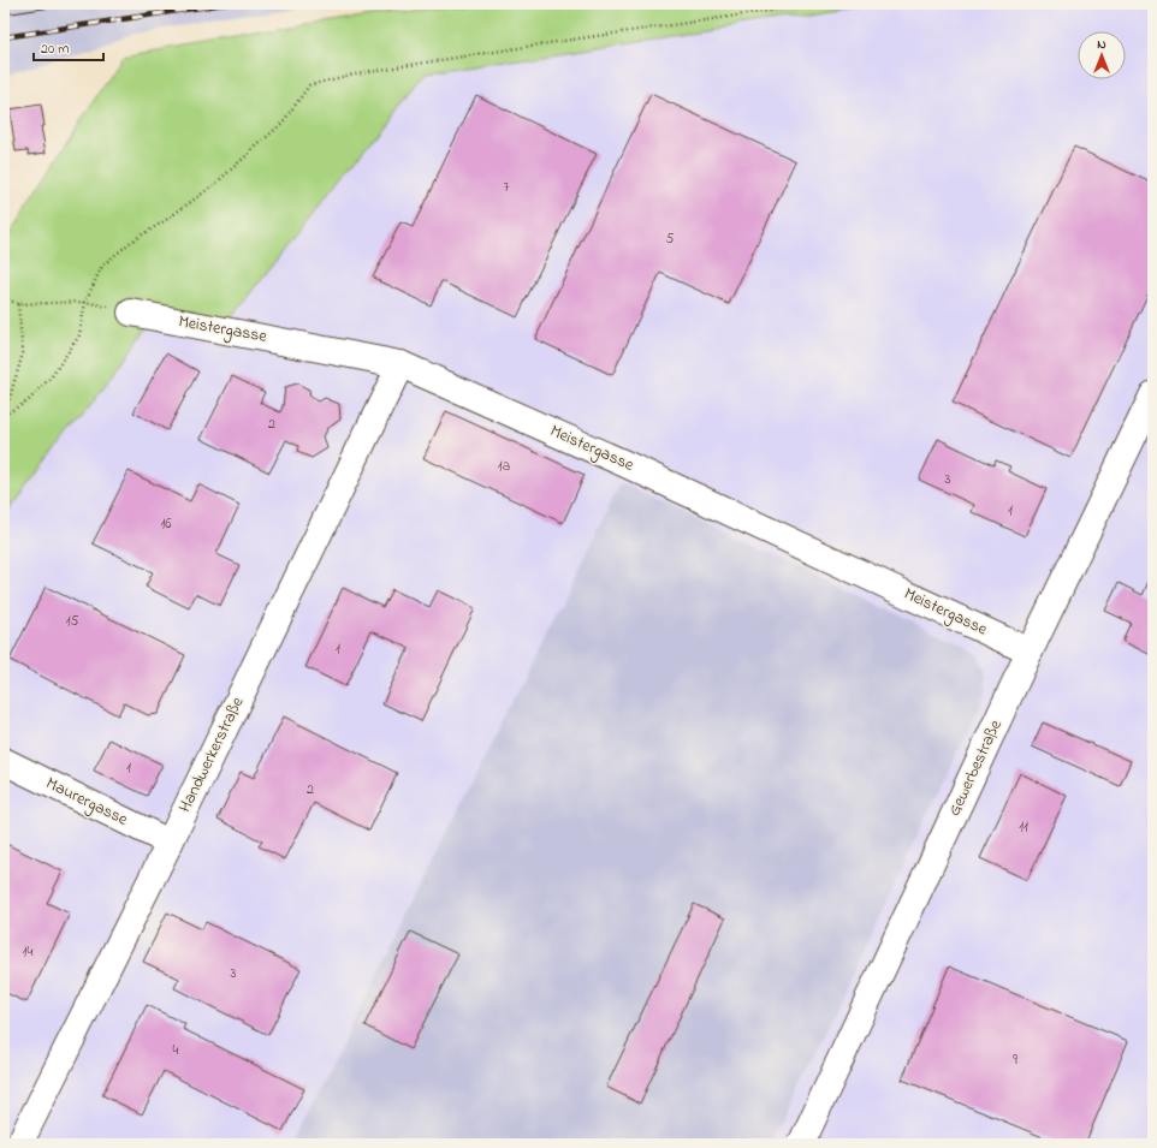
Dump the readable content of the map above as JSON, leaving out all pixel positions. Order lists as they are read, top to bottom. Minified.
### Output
{"streets":{"street":["Meistergasse","Handwerkerstraße","Gewerbestraße","Maurergasse"]},"crossings":[["Meistergasse","Handwerkerstraße"],["Meistergasse","Gewerbestraße"],["Handwerkerstraße","Maurergasse"]],"house_numbers":["7","5","2","1a","3","1","16","15","1","1","2","11","14","3","4","9"],"scale_bar":"20 m","north":"top"}
